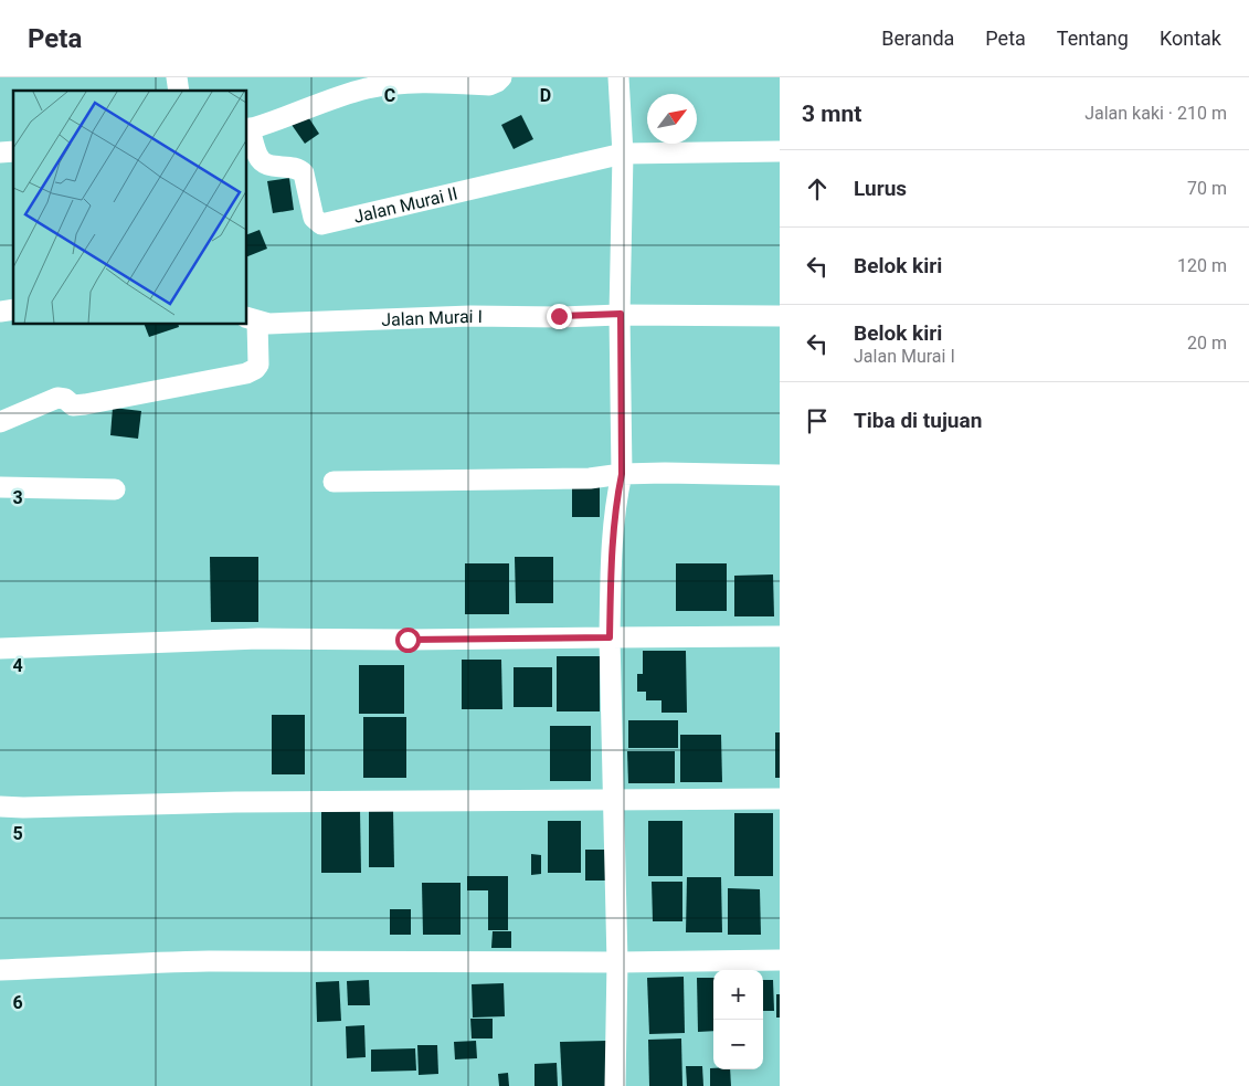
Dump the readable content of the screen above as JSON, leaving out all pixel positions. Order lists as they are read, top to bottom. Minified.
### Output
{"streets":{"street":["Jalan Murai II","Jalan Murai I"]},"north":"top right","page":{"header":"Peta","nav":["Beranda","Peta","Tentang","Kontak"],"heading":["3 mnt","Jalan kaki · 210 m"],"list":[["Lurus","70 m"],["Belok kiri","120 m"],["Belok kiri","Jalan Murai I","20 m"],"Tiba di tujuan"],"map_buttons":["+","−"]},"grid":{"columns":["C","D"],"rows":["3","4","5","6"]}}
